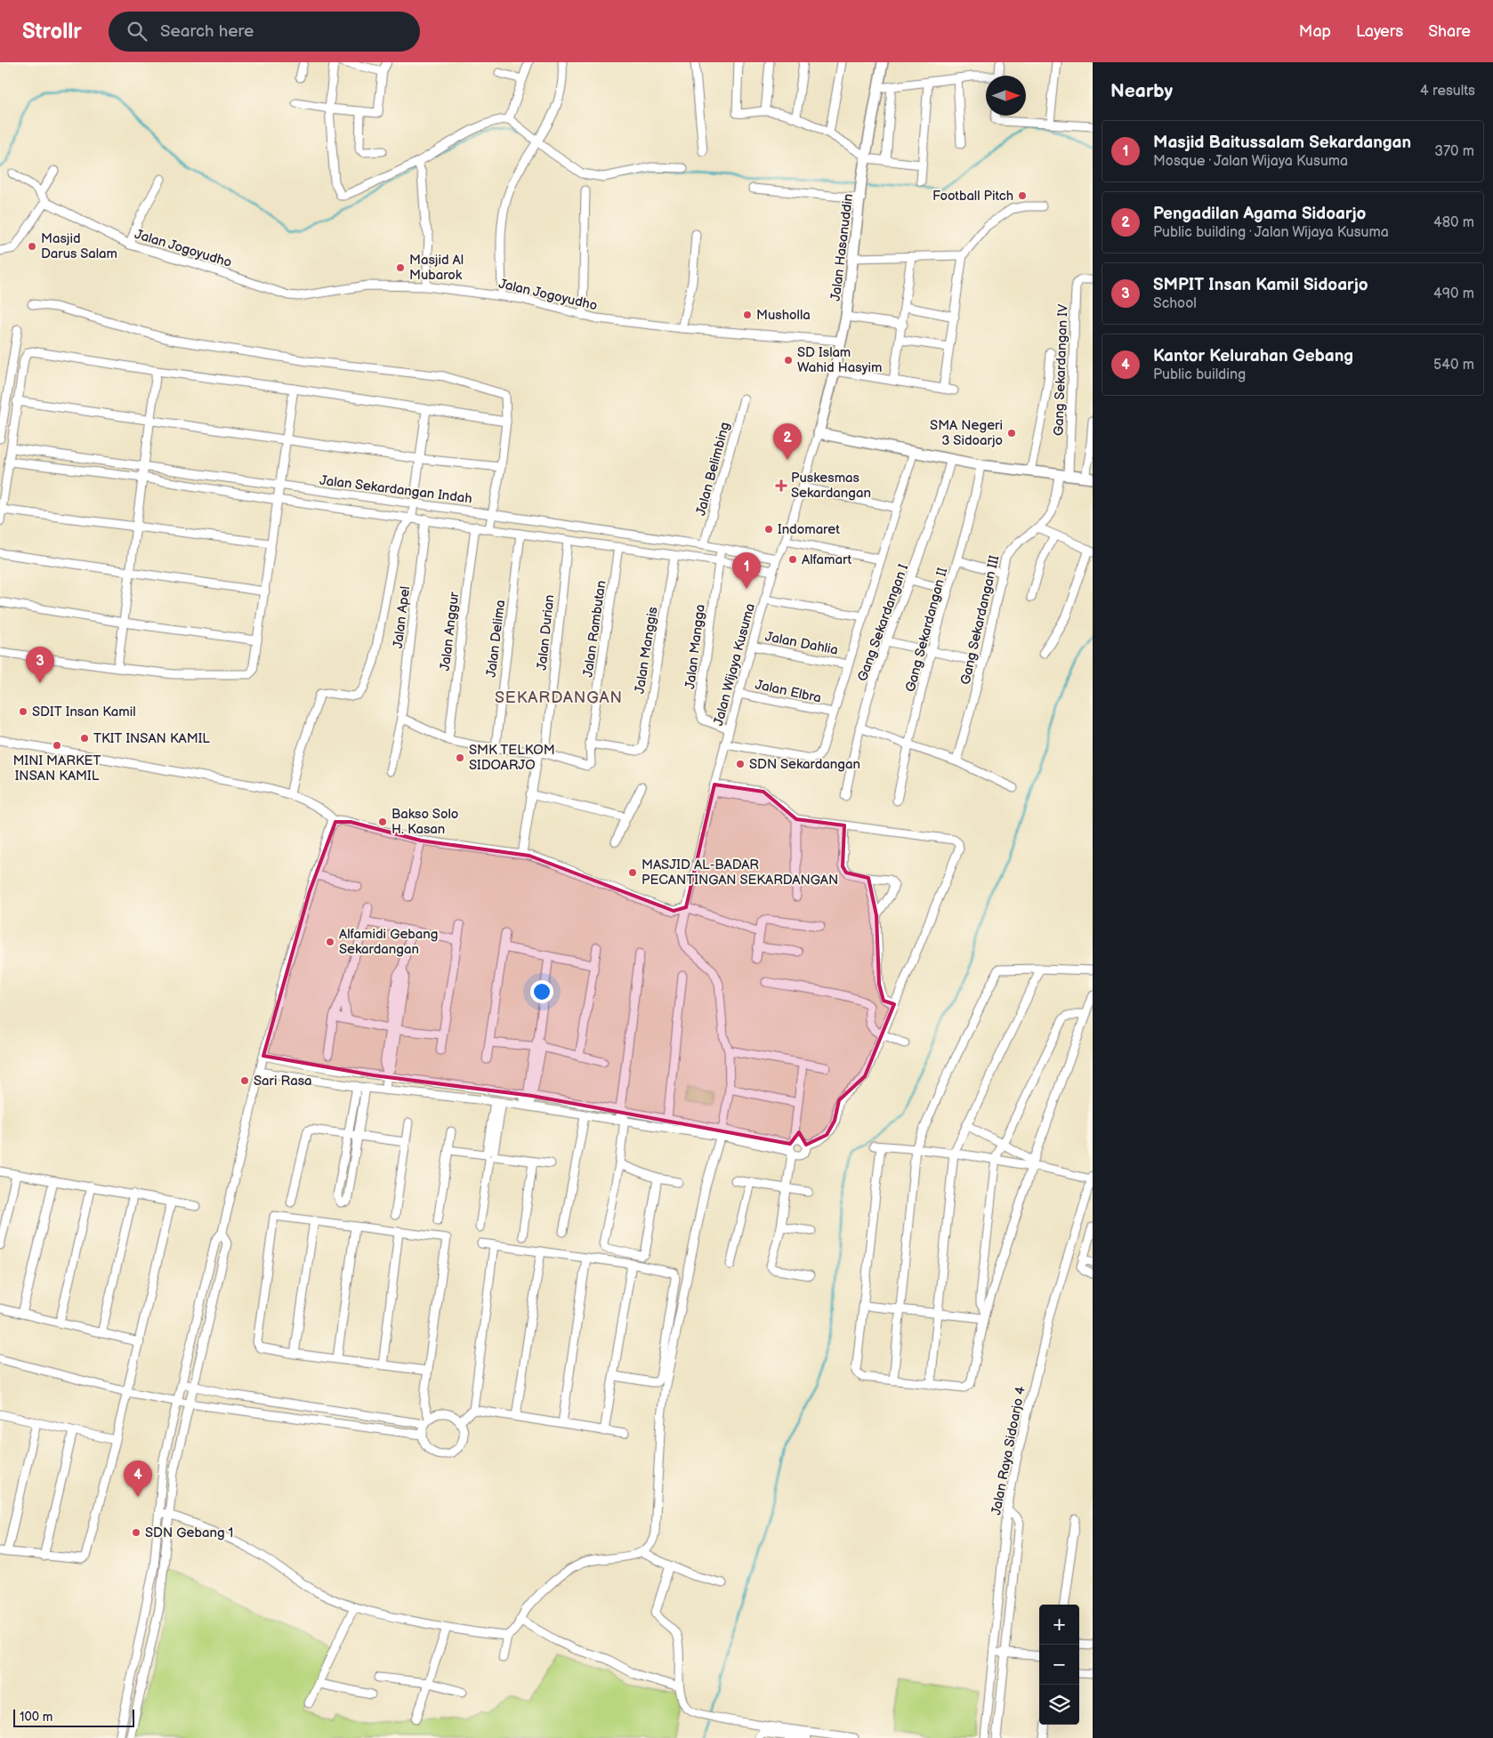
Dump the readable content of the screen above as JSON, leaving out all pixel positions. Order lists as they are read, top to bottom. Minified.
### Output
{"streets":{"main road":["Jalan Hasanuddin"],"street":["Jalan Jogoyudho","Gang Sekardangan IV","Jalan Belimbing","Jalan Sekardangan Indah","Jalan Apel","Gang Sekardangan III","Gang Sekardangan I","Jalan Rambutan","Gang Sekardangan II","Jalan Anggur","Jalan Durian","Jalan Delima","Jalan Dahlia","Jalan Mangga","Jalan Manggis","Jalan Wijaya Kusuma","Jalan Elbra","Jalan Raya Sidoarjo 4"]},"crossings":[["Jalan Hasanuddin","Jalan Jogoyudho"],["Jalan Hasanuddin","Jalan Wijaya Kusuma"],["Gang Sekardangan IV","Gang Sekardangan III"],["Jalan Belimbing","Jalan Sekardangan Indah"],["Jalan Sekardangan Indah","Jalan Apel"],["Jalan Sekardangan Indah","Jalan Rambutan"],["Jalan Sekardangan Indah","Jalan Anggur"],["Jalan Sekardangan Indah","Jalan Durian"],["Jalan Sekardangan Indah","Jalan Delima"],["Jalan Sekardangan Indah","Jalan Mangga"],["Jalan Sekardangan Indah","Jalan Manggis"],["Jalan Sekardangan Indah","Jalan Wijaya Kusuma"],["Jalan Rambutan","Jalan Durian"],["Jalan Rambutan","Jalan Manggis"],["Jalan Dahlia","Jalan Wijaya Kusuma"],["Jalan Mangga","Jalan Wijaya Kusuma"],["Jalan Wijaya Kusuma","Jalan Elbra"]],"districts":["SEKARDANGAN"],"places":{"other":["Football Pitch","Masjid Darus Salam","Masjid Al Mubarok","Musholla","SD Islam Wahid Hasyim","SMA Negeri 3 Sidoarjo","Indomaret","Alfamart","SDIT Insan Kamil","TKIT INSAN KAMIL","MINI MARKET INSAN KAMIL","SMK TELKOM SIDOARJO","SDN Sekardangan","Bakso Solo H. Kasan","MASJID AL-BADAR PECANTINGAN SEKARDANGAN","Alfamidi Gebang Sekardangan","Sari Rasa","SDN Gebang 1"],"health":["Puskesmas Sekardangan"]},"scale_bar":"100 m","north":"right","page":{"header":"Strollr","search":"Search here","nav":["Map","Layers","Share"],"heading":["Nearby","4 results"],"list":[{"mark":"1","name":"Masjid Baitussalam Sekardangan","note":"Mosque · Jalan Wijaya Kusuma","value":"370 m"},{"mark":"2","name":"Pengadilan Agama Sidoarjo","note":"Public building · Jalan Wijaya Kusuma","value":"480 m"},{"mark":"3","name":"SMPIT Insan Kamil Sidoarjo","note":"School","value":"490 m"},{"mark":"4","name":"Kantor Kelurahan Gebang","note":"Public building","value":"540 m"}],"pins":["2","1","3","4"],"map_buttons":["+","−"],"scale":"100 m"}}
